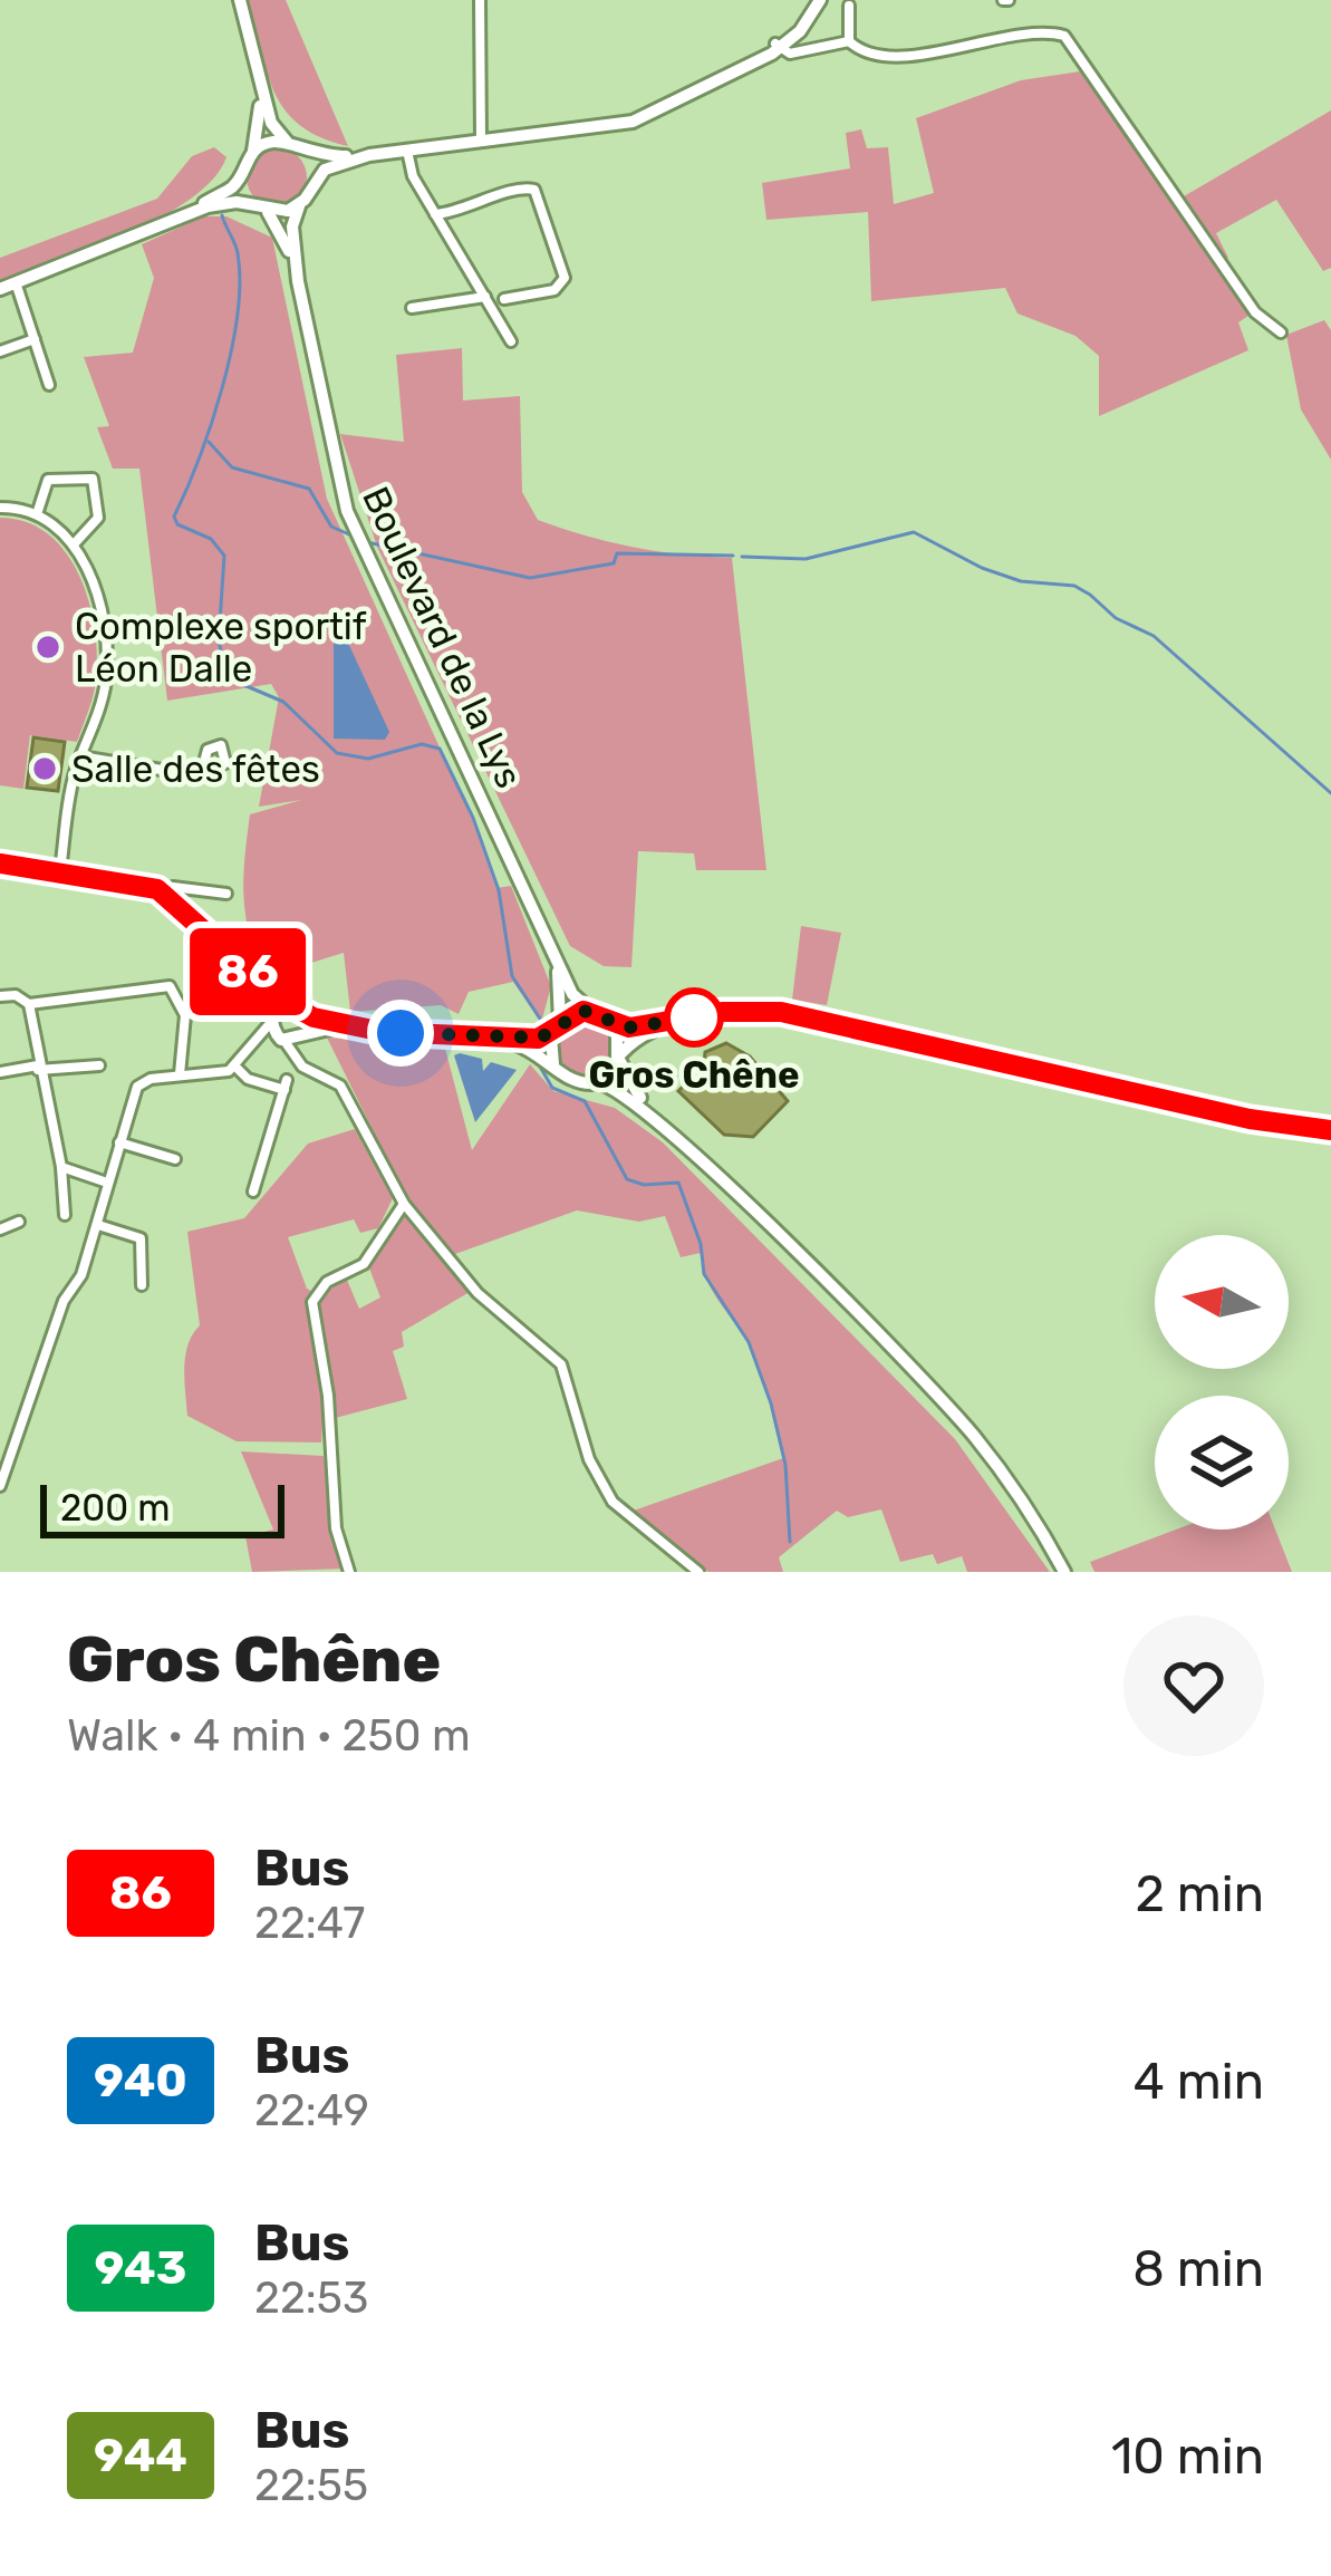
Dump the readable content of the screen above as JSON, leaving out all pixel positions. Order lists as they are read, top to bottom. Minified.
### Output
{"streets":{"main road":["Boulevard de la Lys"]},"places":["Complexe sportif Léon Dalle","Salle des fêtes","Gros Chêne"],"lines":["bus line 86"],"scale_bar":"200 m","north":"left","page":{"on_map":"86","scale":"200 m","heading":["Gros Chêne","Walk · 4 min · 250 m"],"list":[{"mark":"86","name":"Bus","note":"22:47","value":"2 min"},{"mark":"940","name":"Bus","note":"22:49","value":"4 min"},{"mark":"943","name":"Bus","note":"22:53","value":"8 min"},{"mark":"944","name":"Bus","note":"22:55","value":"10 min"}]}}
